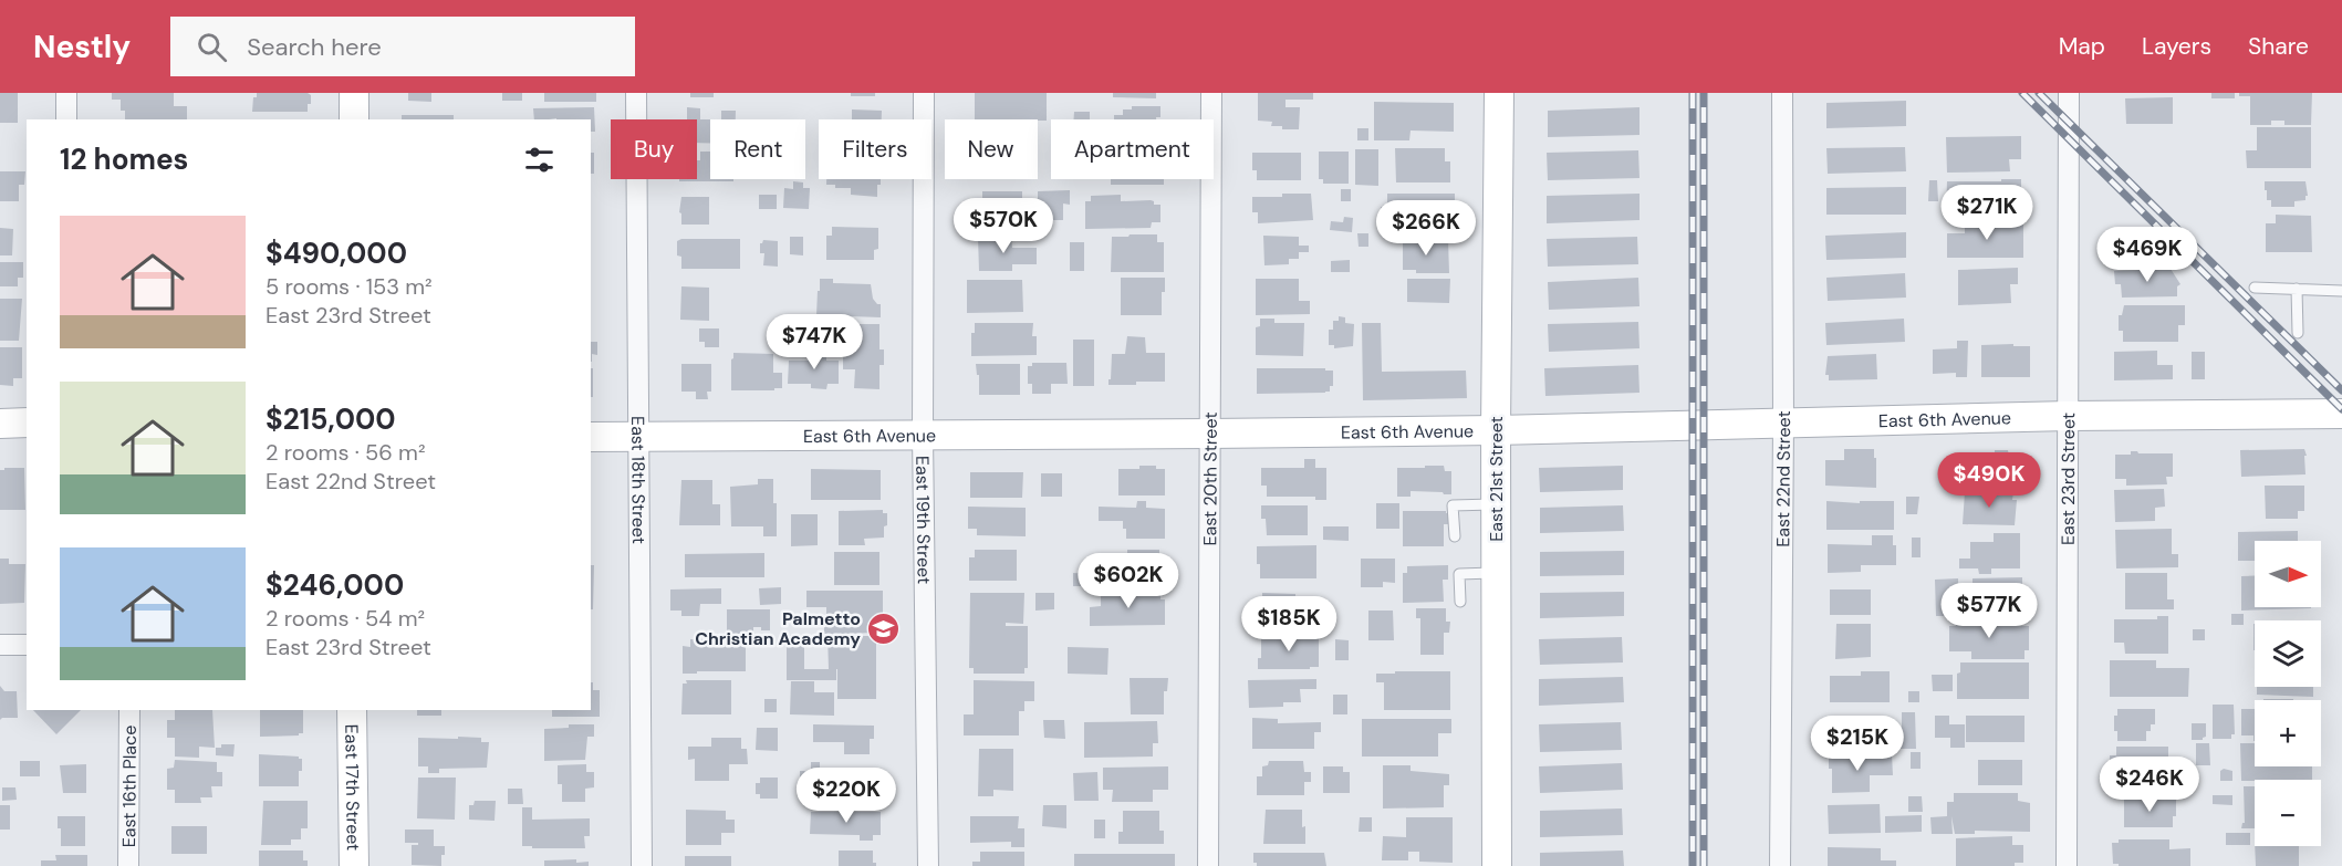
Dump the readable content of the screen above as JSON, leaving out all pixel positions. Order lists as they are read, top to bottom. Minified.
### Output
{"streets":{"street":["East 6th Avenue","East 20th Street","East 21st Street","East 18th Street","East 22nd Street","East 23rd Street","East 19th Street","East 16th Place","East 17th Street"]},"crossings":[["East 6th Avenue","East 20th Street"],["East 6th Avenue","East 21st Street"],["East 6th Avenue","East 18th Street"],["East 6th Avenue","East 22nd Street"],["East 6th Avenue","East 23rd Street"],["East 6th Avenue","East 19th Street"]],"places":{"school or university":["Palmetto Christian Academy"]},"north":"right","page":{"header":"Nestly","search":"Search here","nav":["Map","Layers","Share"],"chip":["Buy","Rent","Filters","New","Apartment"],"heading":"12 homes","price":["$271K","$570K","$266K","$469K","$747K","$490K","$602K","$577K","$185K","$215K","$246K","$220K"],"list":[{"name":"$490,000","note":"5 rooms · 153 m² · East 23rd Street"},{"name":"$215,000","note":"2 rooms · 56 m² · East 22nd Street"},{"name":"$246,000","note":"2 rooms · 54 m² · East 23rd Street"}],"map_buttons":["+","−"]}}
